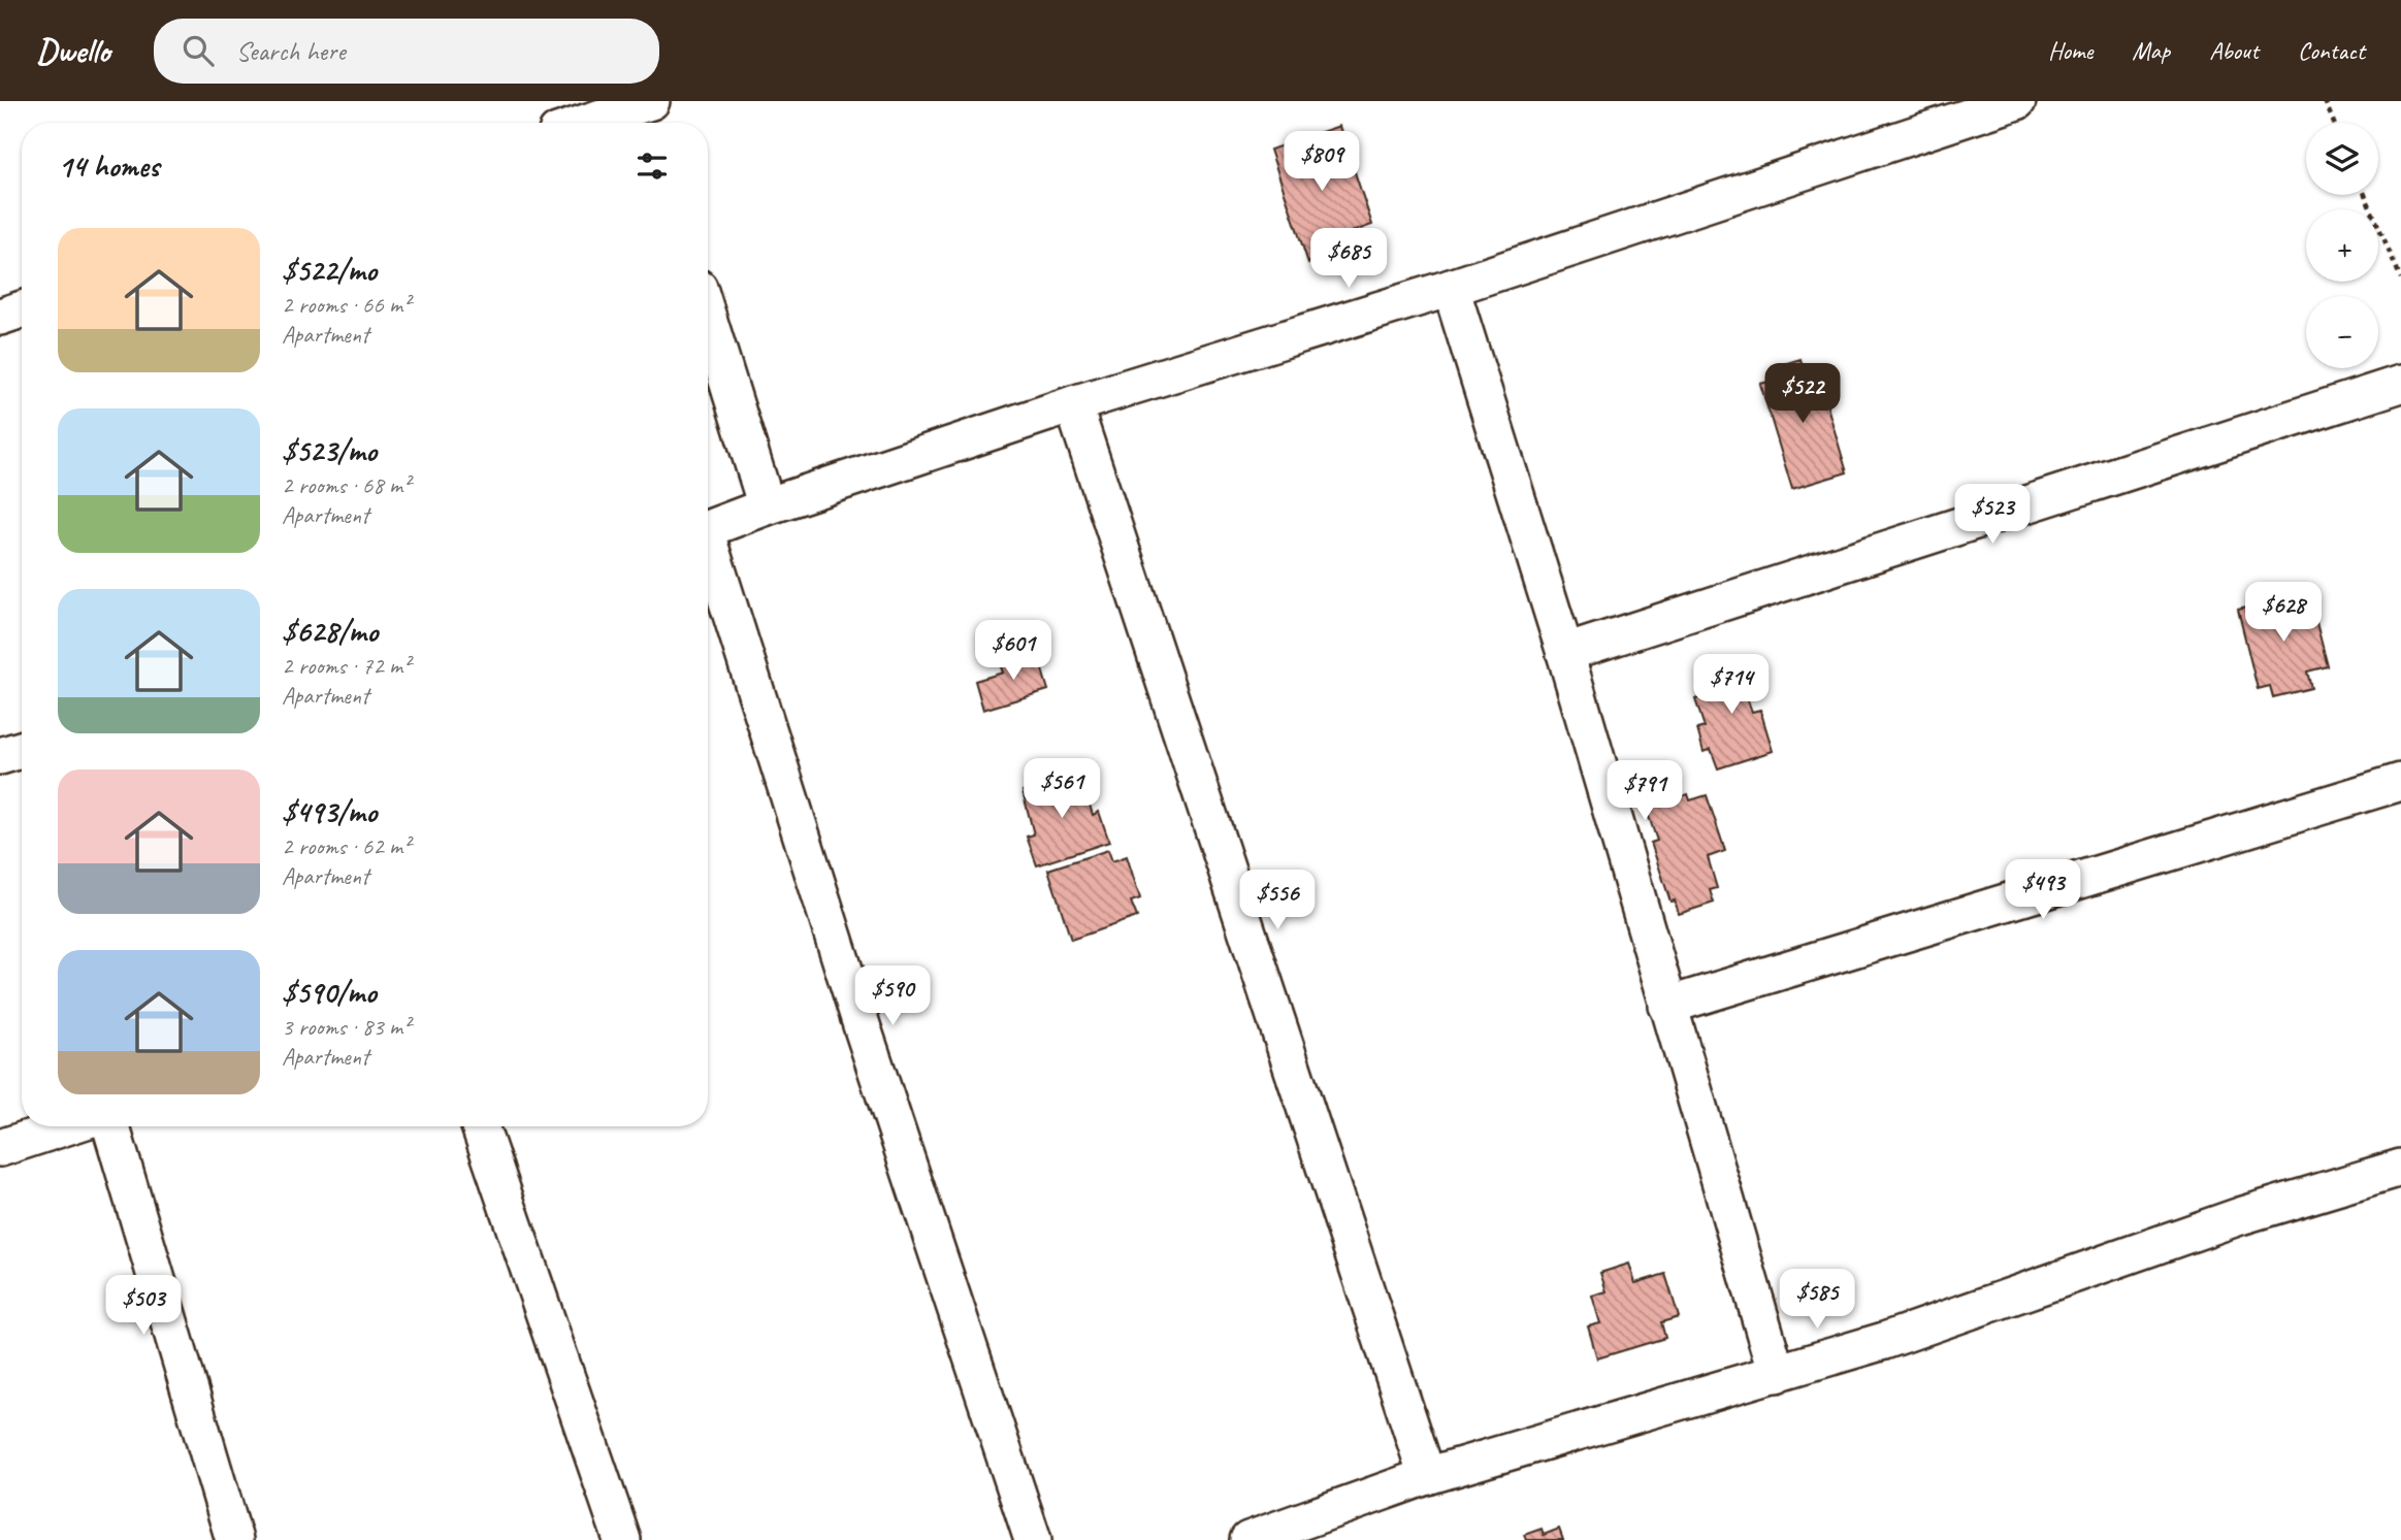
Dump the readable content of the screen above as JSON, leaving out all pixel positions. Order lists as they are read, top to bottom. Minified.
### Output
{"page":{"header":"Dwello","search":"Search here","nav":["Home","Map","About","Contact"],"map_buttons":["+","−"],"heading":"14 homes","price":["$809","$685","$522","$523","$628","$601","$714","$561","$791","$493","$556","$590","$585","$503"],"list":[{"name":"$522/mo","note":"2 rooms · 66 m² · Apartment"},{"name":"$523/mo","note":"2 rooms · 68 m² · Apartment"},{"name":"$628/mo","note":"2 rooms · 72 m² · Apartment"},{"name":"$493/mo","note":"2 rooms · 62 m² · Apartment"},{"name":"$590/mo","note":"3 rooms · 83 m² · Apartment"}]}}
